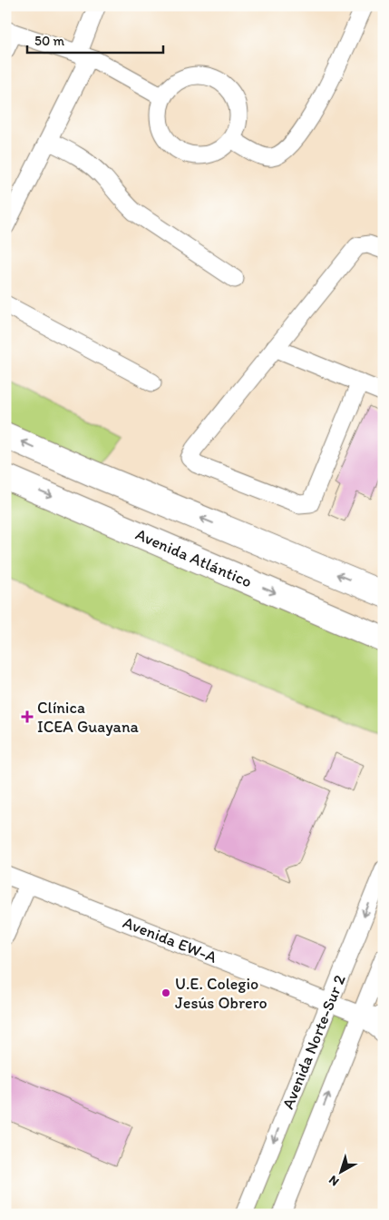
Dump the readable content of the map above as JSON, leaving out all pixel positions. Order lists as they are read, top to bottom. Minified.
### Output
{"streets":{"main road":["Avenida Atlántico"],"street":["Avenida EW-A","Avenida Norte-Sur 2"]},"crossings":[["Avenida EW-A","Avenida Norte-Sur 2"]],"places":{"health":["Clínica ICEA Guayana"],"other":["U.E. Colegio Jesús Obrero"]},"scale_bar":"50 m","north":"bottom left"}
